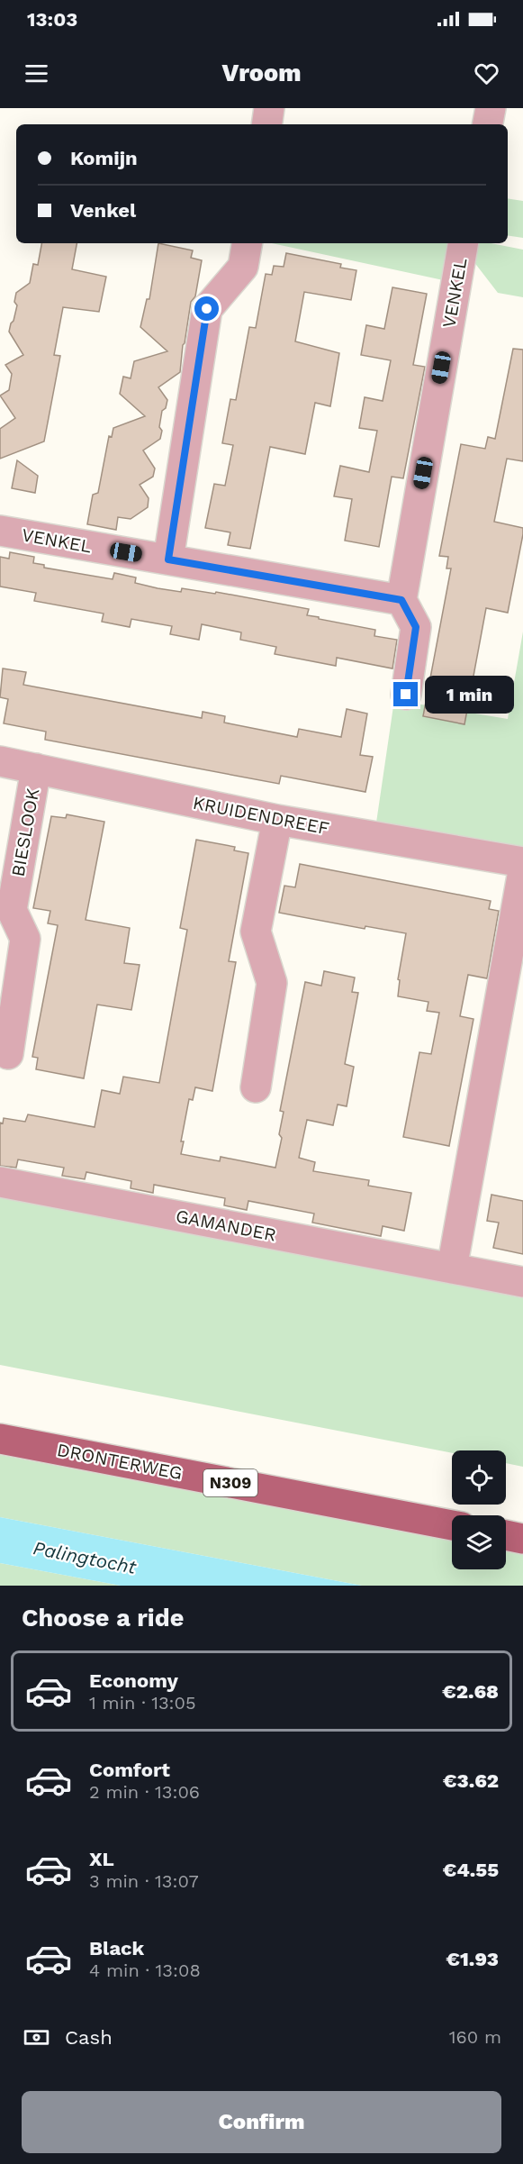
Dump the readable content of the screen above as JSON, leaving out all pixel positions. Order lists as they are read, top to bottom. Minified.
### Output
{"streets":{"main road":["DRONTERWEG","N309"],"street":["VENKEL","KRUIDENDREEF","BIESLOOK","GAMANDER"]},"crossings":[["KRUIDENDREEF","BIESLOOK"]],"water":["Palingtocht"],"page":{"status":"13:03","header":"Vroom","banner":["Komijn","Venkel"],"bubble":"1 min","heading":"Choose a ride","list":[{"name":"Economy","note":"1 min · 13:05","value":"€2.68"},{"name":"Comfort","note":"2 min · 13:06","value":"€3.62"},{"name":"XL","note":"3 min · 13:07","value":"€4.55"},{"name":"Black","note":"4 min · 13:08","value":"€1.93"}],"pay":["Cash","160 m"],"buttons":"Confirm"}}
